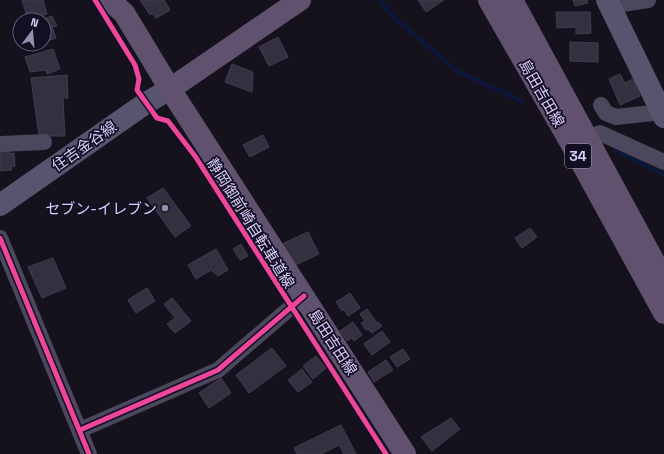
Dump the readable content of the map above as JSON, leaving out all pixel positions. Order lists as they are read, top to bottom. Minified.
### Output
{"streets":{"main road":["島田吉田線","住吉金谷線","34"],"cycle path":["静岡御前崎自転車道線"]},"crossings":[["島田吉田線","住吉金谷線"]],"places":["セブン-イレブン"],"north":"top"}
